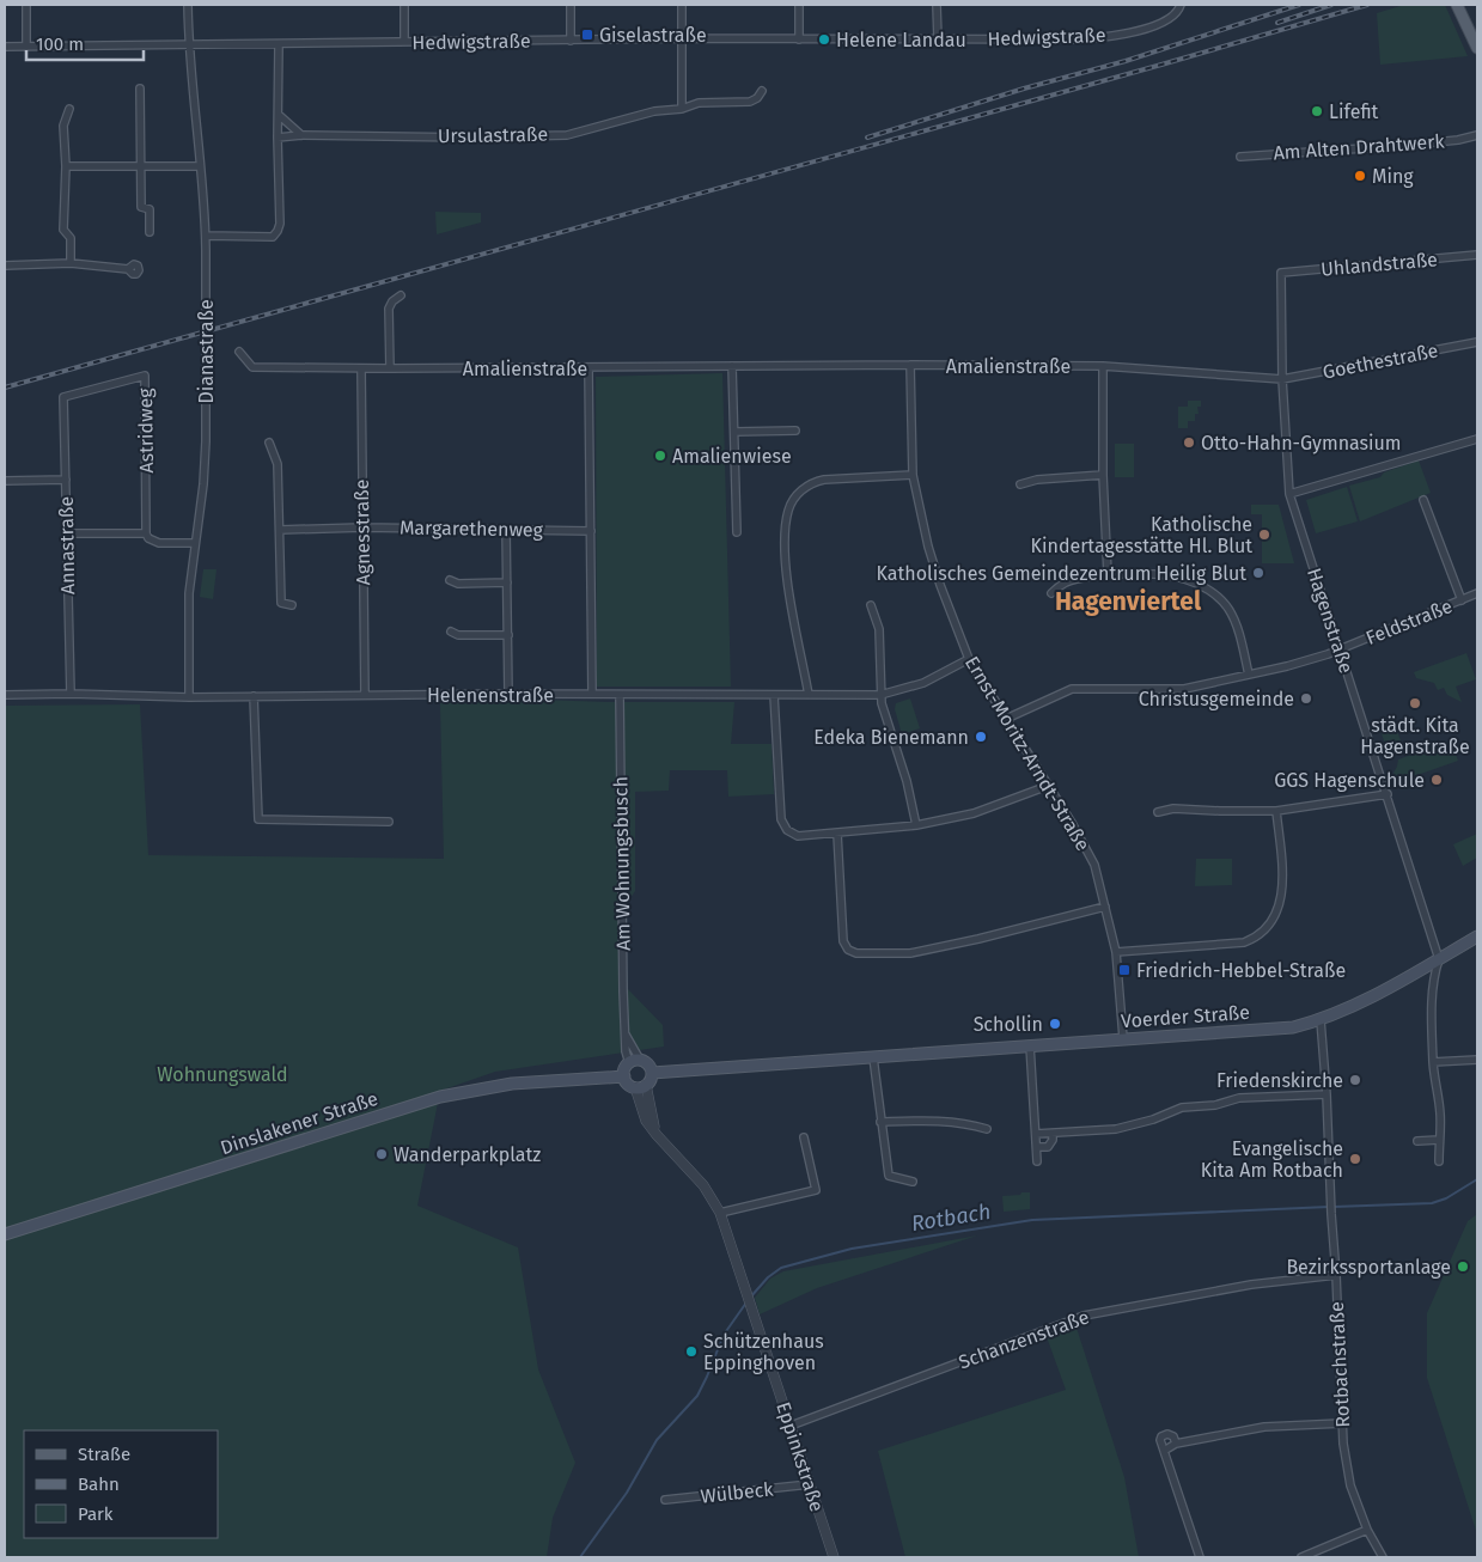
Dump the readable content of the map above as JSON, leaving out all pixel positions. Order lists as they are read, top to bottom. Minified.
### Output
{"streets":{"main road":["Voerder Straße","Dinslakener Straße"],"street":["Hedwigstraße","Ursulastraße","Am Alten Drahtwerk","Uhlandstraße","Dianastraße","Goethestraße","Amalienstraße","Astridweg","Margarethenweg","Agnesstraße","Annastraße","Hagenstraße","Feldstraße","Helenenstraße","Ernst-Moritz-Arndt-Straße","Am Wohnungsbusch","Schanzenstraße","Rotbachstraße","Eppinkstraße","Wülbeck"]},"crossings":[["Hedwigstraße","Dianastraße"],["Uhlandstraße","Hagenstraße"],["Dianastraße","Helenenstraße"],["Goethestraße","Amalienstraße"],["Goethestraße","Hagenstraße"],["Amalienstraße","Agnesstraße"],["Amalienstraße","Hagenstraße"],["Amalienstraße","Ernst-Moritz-Arndt-Straße"],["Astridweg","Annastraße"],["Margarethenweg","Agnesstraße"],["Agnesstraße","Helenenstraße"],["Annastraße","Helenenstraße"],["Hagenstraße","Feldstraße"],["Hagenstraße","Voerder Straße"],["Helenenstraße","Ernst-Moritz-Arndt-Straße"],["Helenenstraße","Am Wohnungsbusch"],["Ernst-Moritz-Arndt-Straße","Voerder Straße"],["Am Wohnungsbusch","Voerder Straße"],["Am Wohnungsbusch","Dinslakener Straße"],["Am Wohnungsbusch","Eppinkstraße"],["Voerder Straße","Dinslakener Straße"],["Voerder Straße","Rotbachstraße"],["Voerder Straße","Eppinkstraße"],["Dinslakener Straße","Eppinkstraße"],["Schanzenstraße","Rotbachstraße"],["Schanzenstraße","Eppinkstraße"],["Eppinkstraße","Wülbeck"]],"districts":["Hagenviertel"],"water":["Rotbach"],"parks":["Wohnungswald"],"places":{"transit":["Giselastraße","Friedrich-Hebbel-Straße"],"other":["Helene Landau","Lifefit","Ming","Otto-Hahn-Gymnasium","Amalienwiese","Katholische Kindertagesstätte Hl. Blut","Katholisches Gemeindezentrum Heilig Blut","Christusgemeinde","städt. Kita Hagenstraße","Edeka Bienemann","GGS Hagenschule","Schollin","Friedenskirche","Wanderparkplatz","Evangelische Kita Am Rotbach","Bezirkssportanlage","Schützenhaus Eppinghoven"]},"legend":["Straße","Bahn","Park"],"scale_bar":"100 m"}
